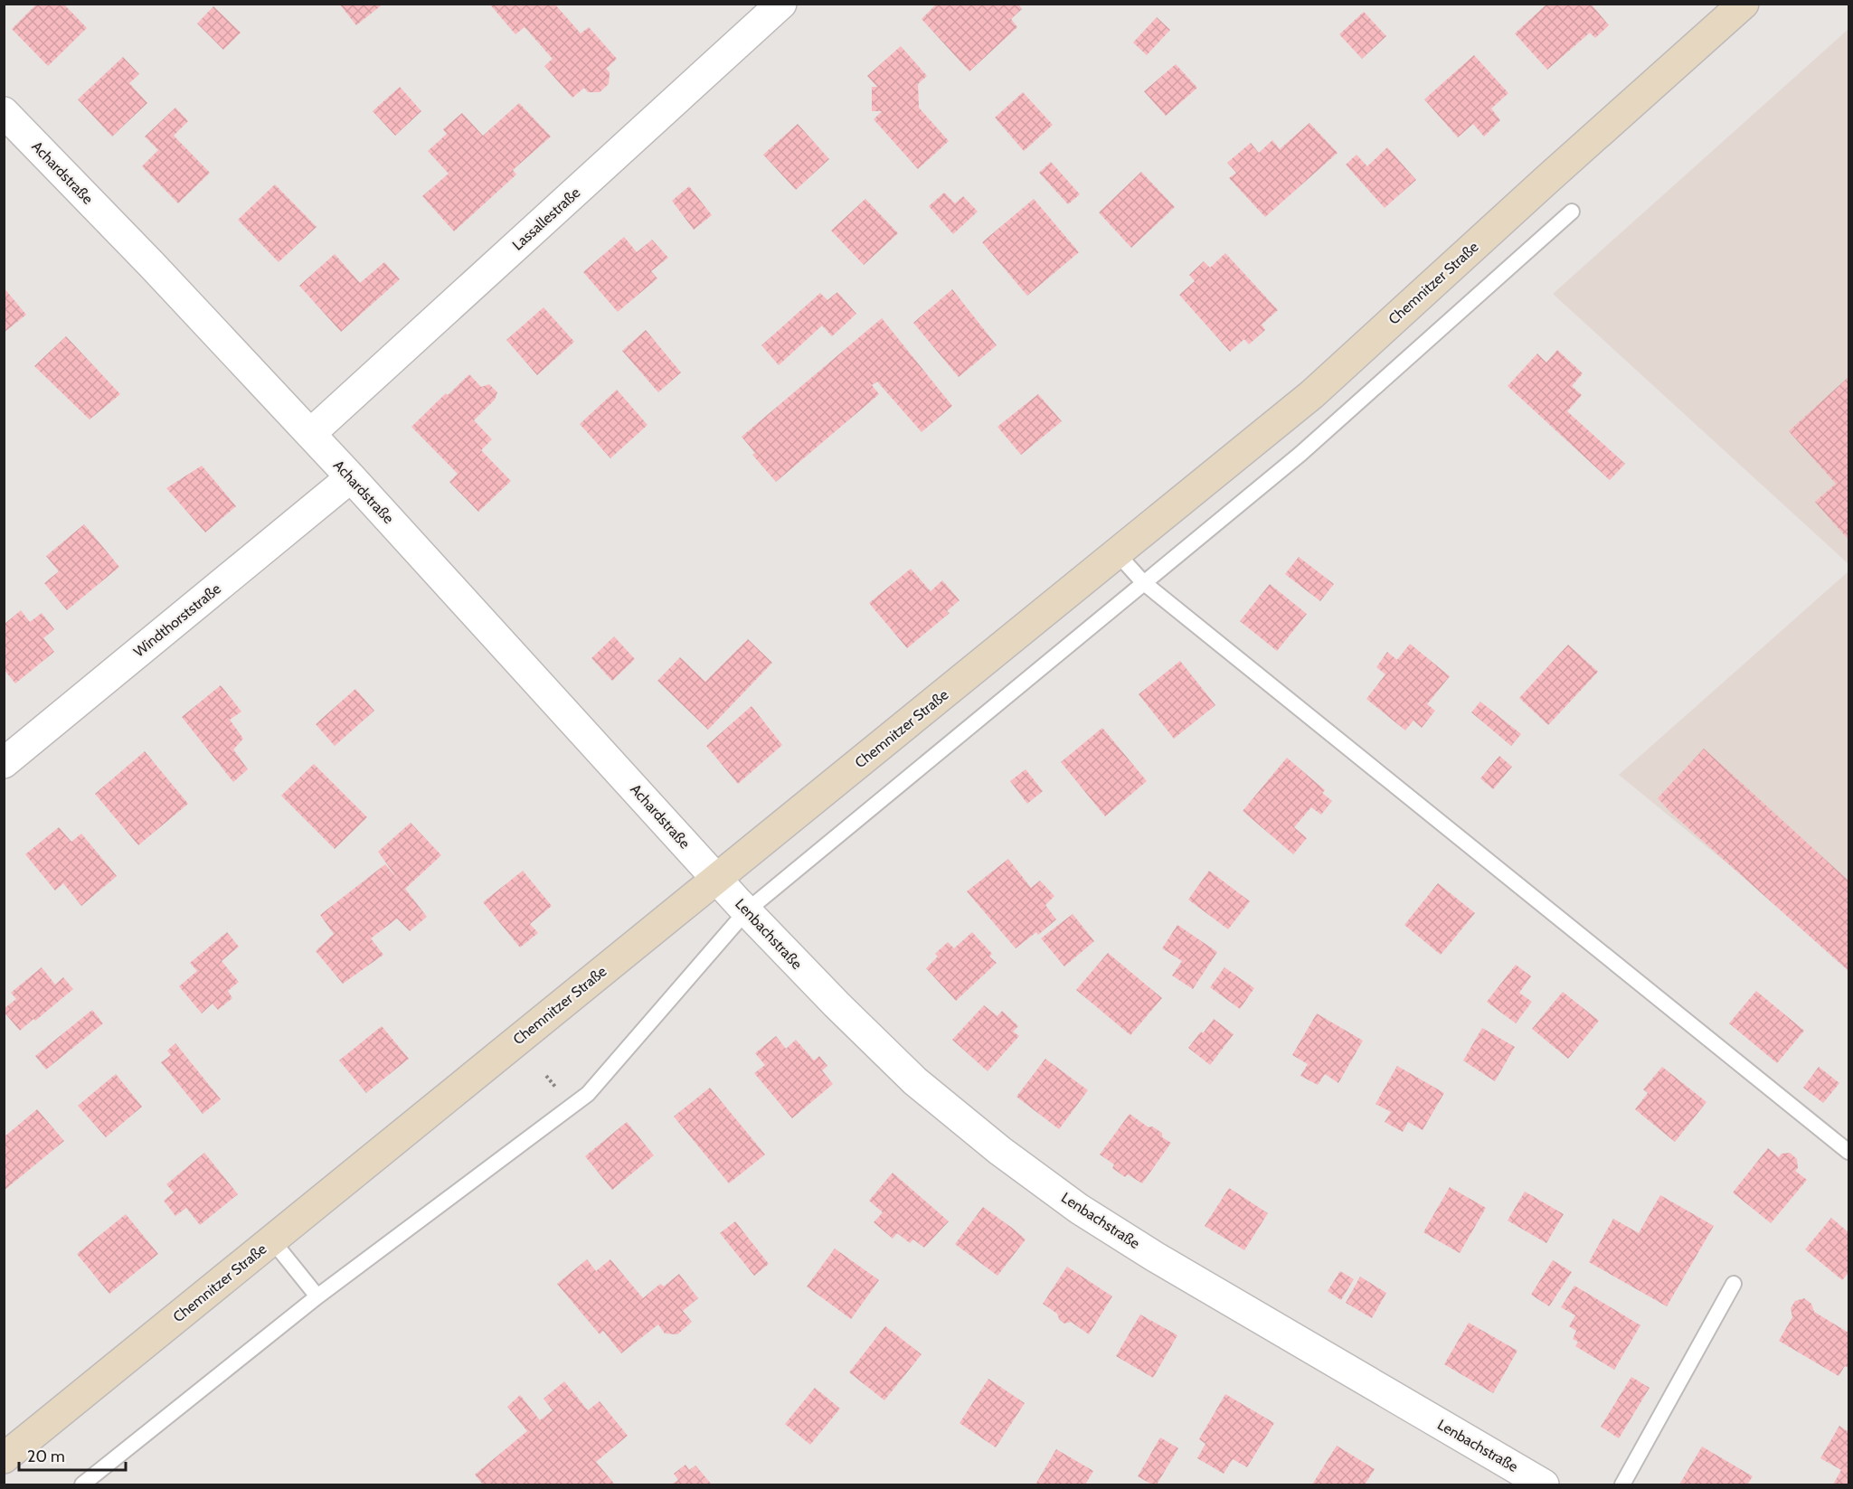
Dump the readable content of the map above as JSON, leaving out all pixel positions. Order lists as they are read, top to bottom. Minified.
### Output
{"streets":{"main road":["Chemnitzer Straße"],"street":["Achardstraße","Lassallestraße","Windthorststraße","Lenbachstraße"]},"crossings":[["Achardstraße","Lassallestraße"],["Achardstraße","Chemnitzer Straße"],["Achardstraße","Windthorststraße"],["Achardstraße","Lenbachstraße"],["Chemnitzer Straße","Lenbachstraße"]],"scale_bar":"20 m"}
